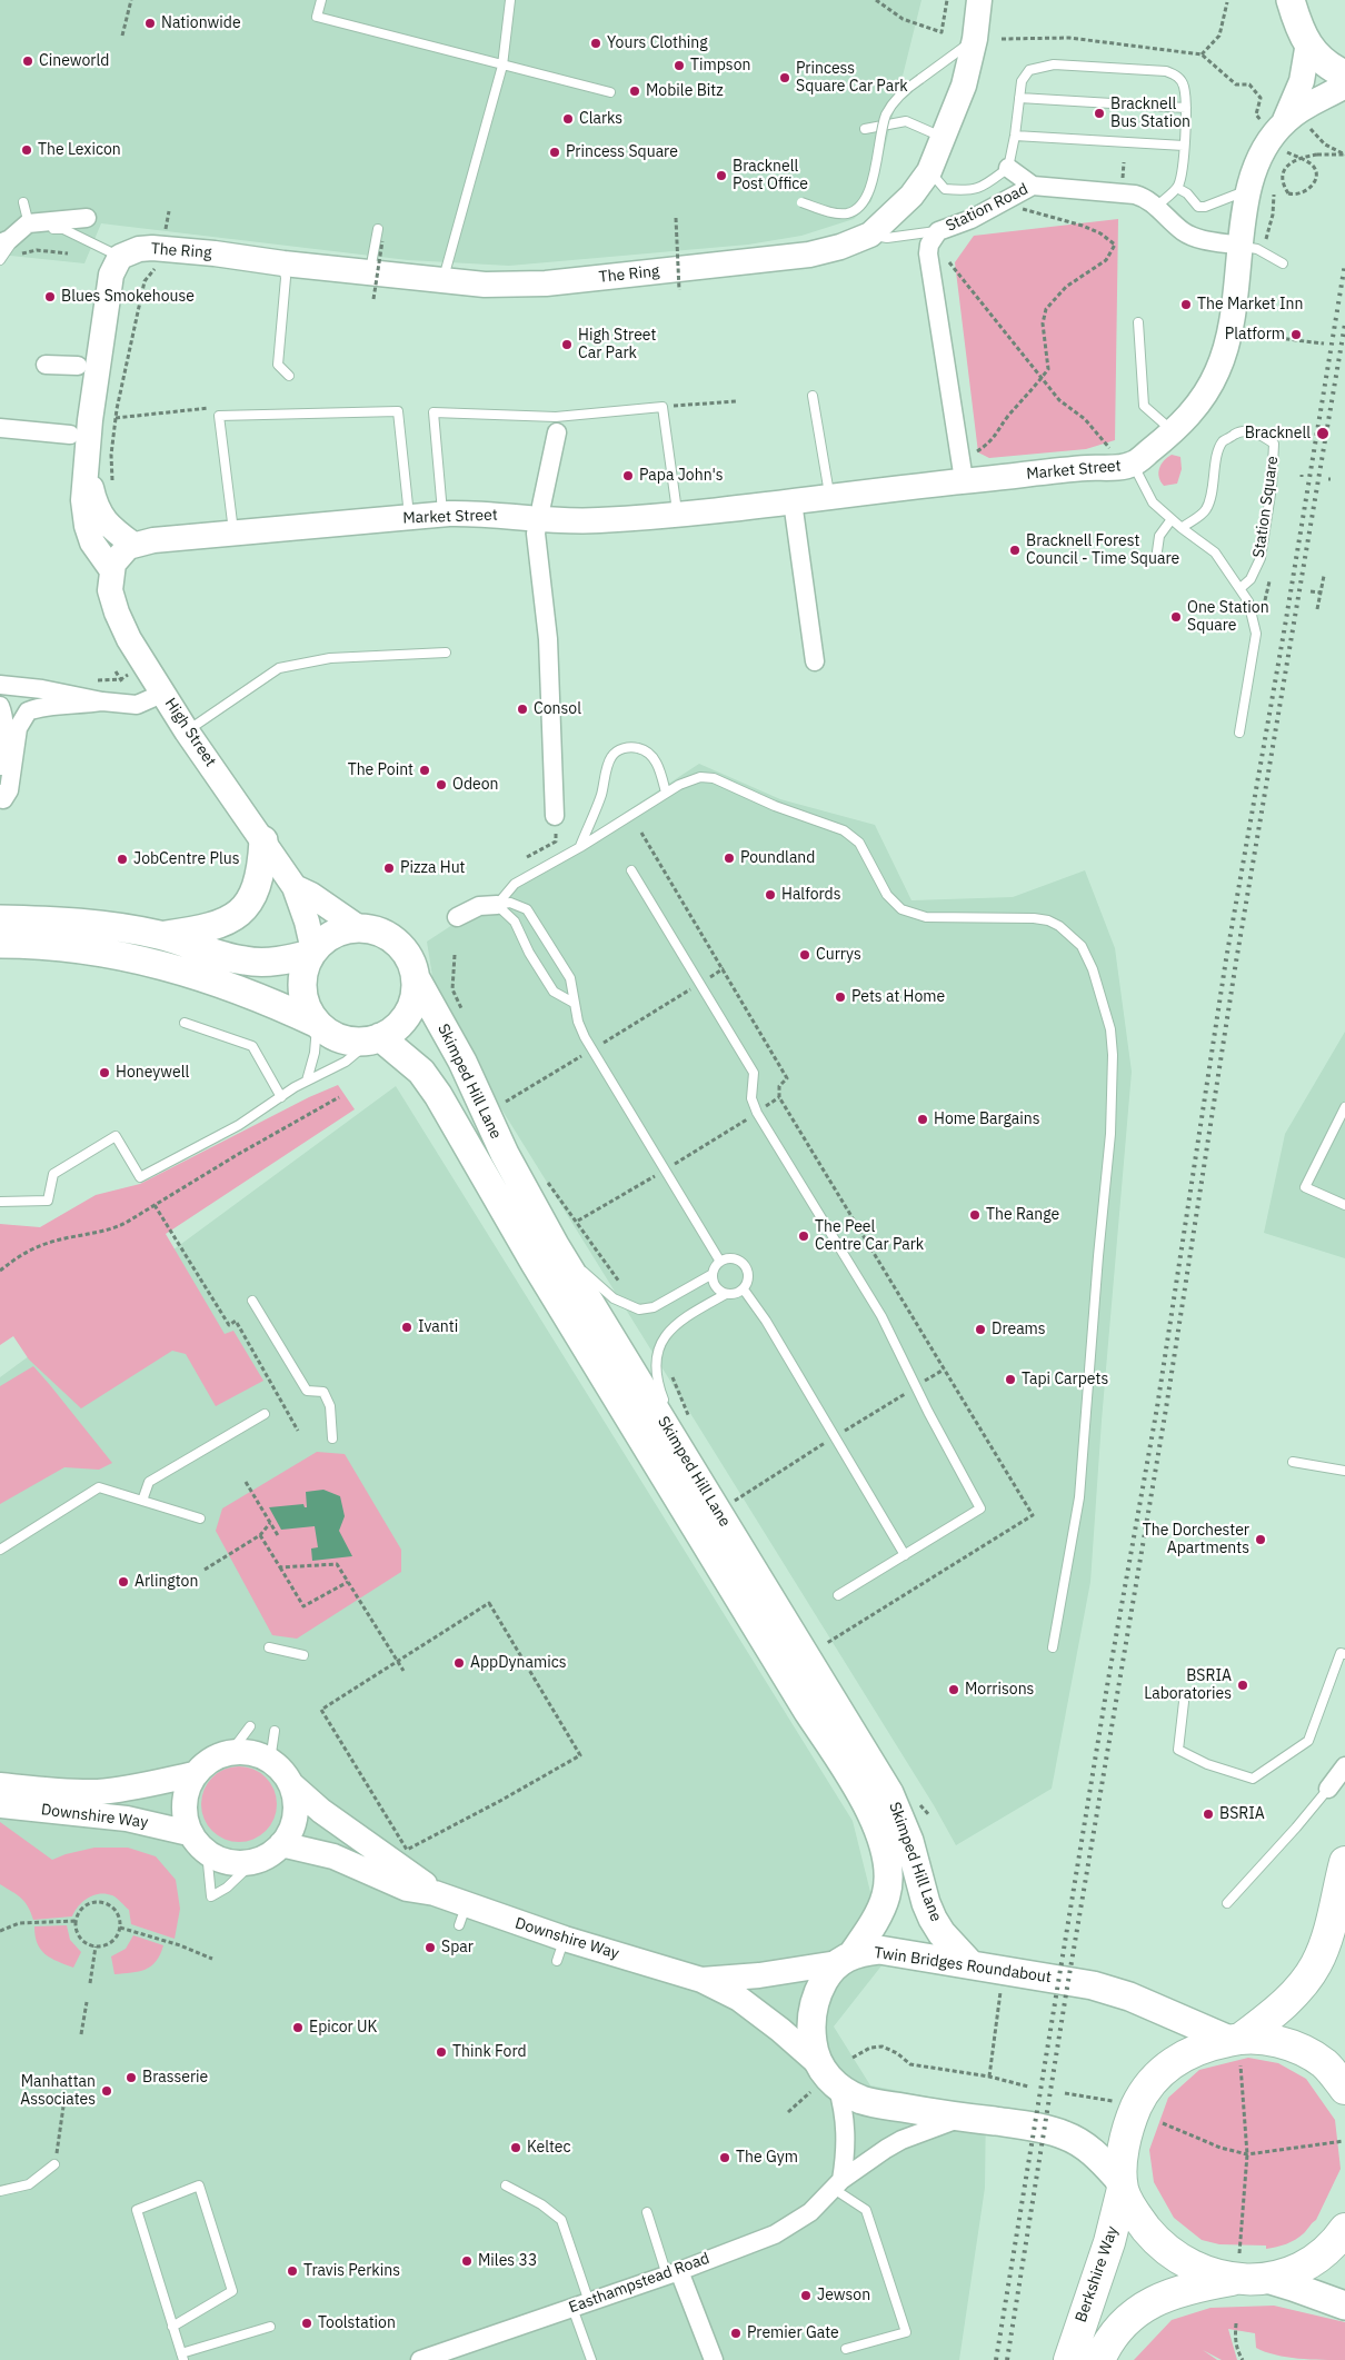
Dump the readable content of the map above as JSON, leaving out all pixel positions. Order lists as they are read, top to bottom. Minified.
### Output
{"streets":{"highway":["Twin Bridges Roundabout","Berkshire Way"],"main road":["Skimped Hill Lane"],"street":["Station Road","The Ring","Market Street","High Street","Downshire Way","Easthampstead Road"],"lane":["Station Square"]},"crossings":[["Station Road","Market Street"],["High Street","Skimped Hill Lane"],["Skimped Hill Lane","Downshire Way"],["Skimped Hill Lane","Twin Bridges Roundabout"],["Downshire Way","Twin Bridges Roundabout"],["Twin Bridges Roundabout","Berkshire Way"]],"places":["Nationwide","Yours Clothing","Cineworld","Timpson","Princess Square Car Park","Mobile Bitz","Bracknell Bus Station","Clarks","The Lexicon","Princess Square","Bracknell Post Office","Blues Smokehouse","The Market Inn","Platform","High Street Car Park","Bracknell","Papa John's","Bracknell Forest Council - Time Square","One Station Square","Consol","The Point","Odeon","Poundland","JobCentre Plus","Pizza Hut","Halfords","Currys","Pets at Home","Honeywell","Home Bargains","The Range","The Peel Centre Car Park","Ivanti","Dreams","Tapi Carpets","The Dorchester Apartments","Arlington","AppDynamics","BSRIA Laboratories","Morrisons","BSRIA","Spar","Epicor UK","Think Ford","Brasserie","Manhattan Associates","Keltec","The Gym","Miles 33","Travis Perkins","Jewson","Toolstation","Premier Gate"]}
